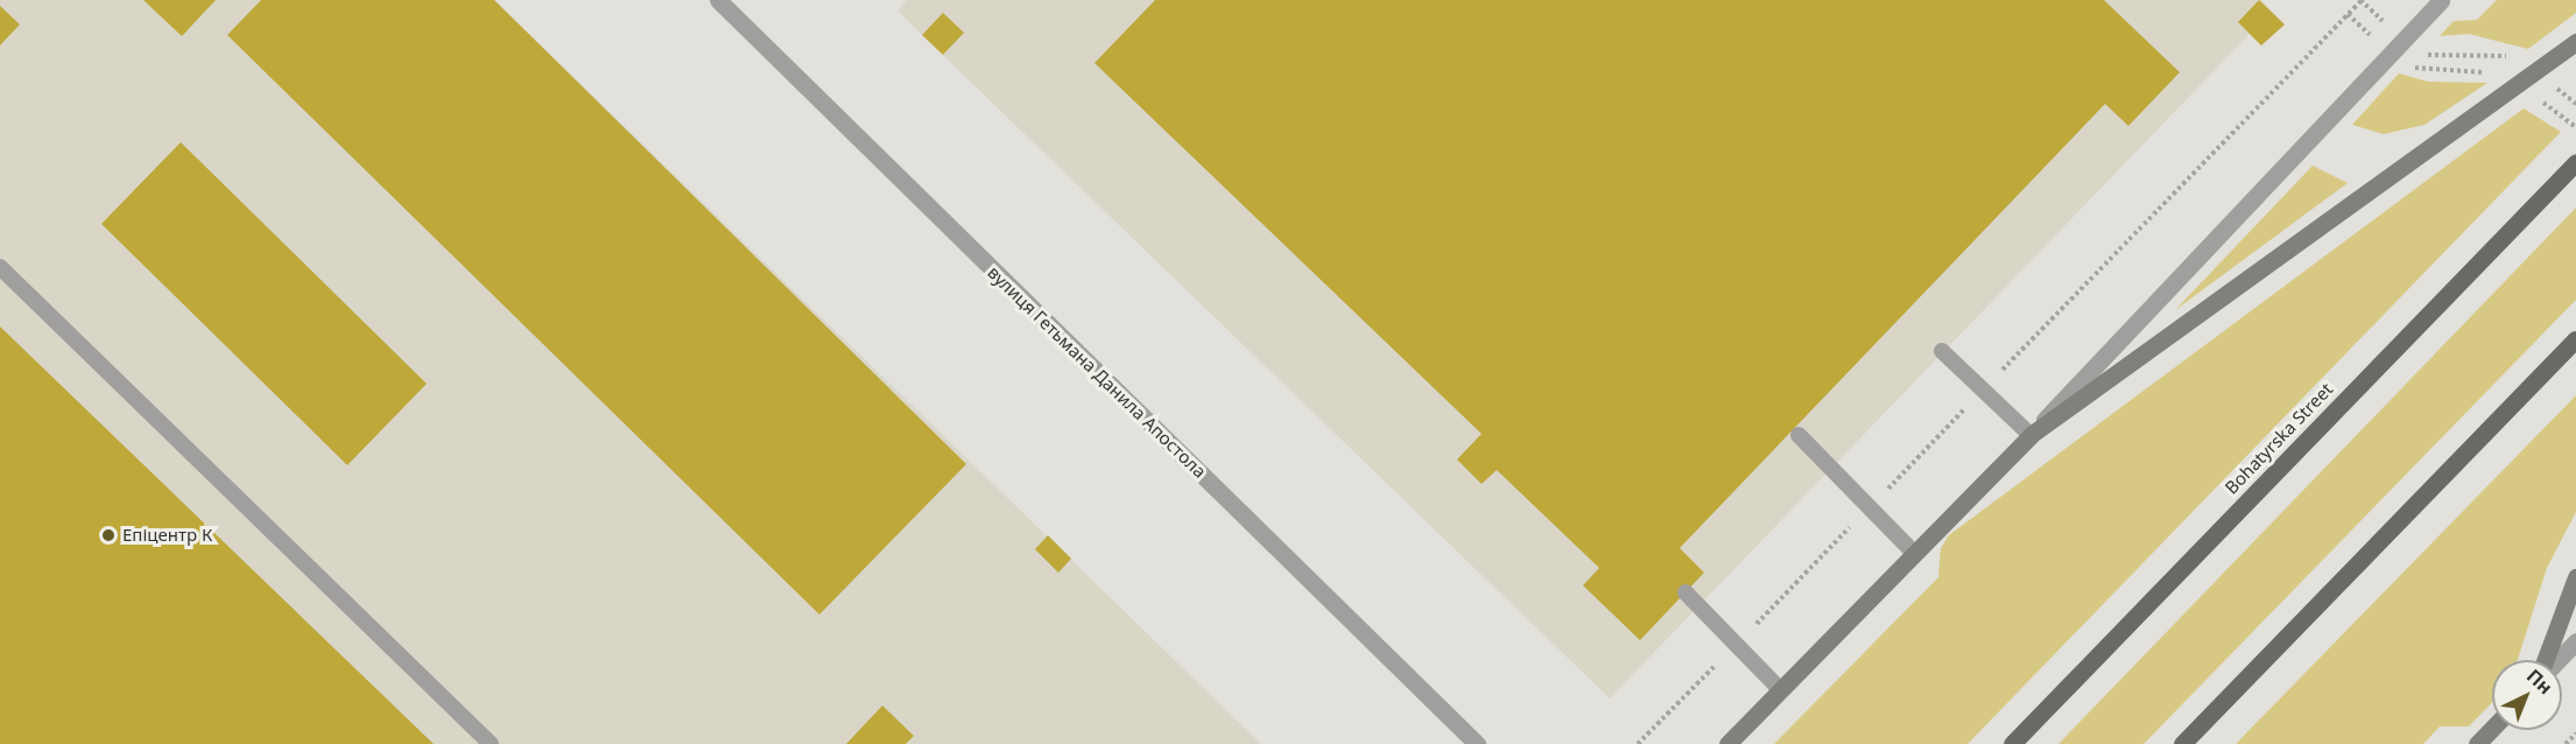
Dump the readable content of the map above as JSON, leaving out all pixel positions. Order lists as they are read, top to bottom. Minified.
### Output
{"streets":{"main road":["Bohatyrska Street"],"street":["вулиця Гетьмана Данила Апостола"]},"places":["Епіцентр К"],"north":"top right"}
